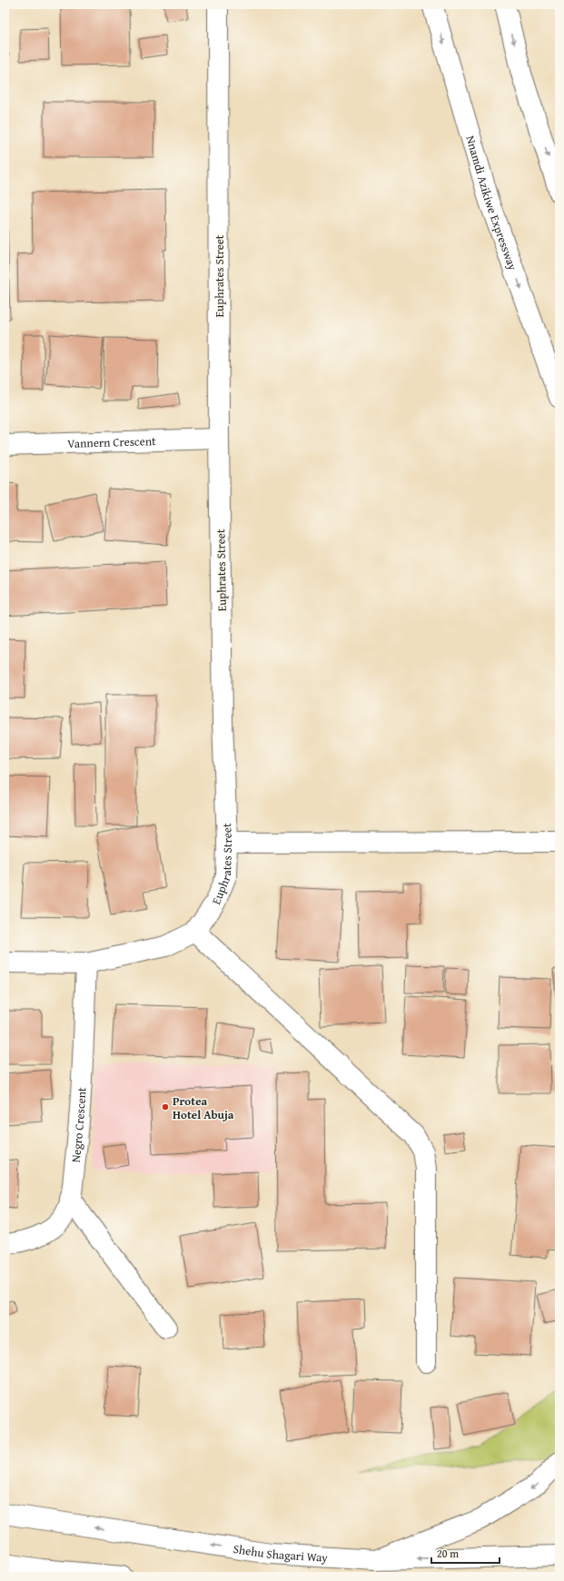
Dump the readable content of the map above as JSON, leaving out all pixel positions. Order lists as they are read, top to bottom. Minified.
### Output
{"streets":{"main road":["Nnamdi Azikiwe Expressway","Euphrates Street","Vannern Crescent","Negro Crescent","Shehu Shagari Way"]},"crossings":[["Euphrates Street","Vannern Crescent"],["Euphrates Street","Negro Crescent"]],"one_way":["Shehu Shagari Way"],"places":["Protea Hotel Abuja"],"scale_bar":"20 m"}
